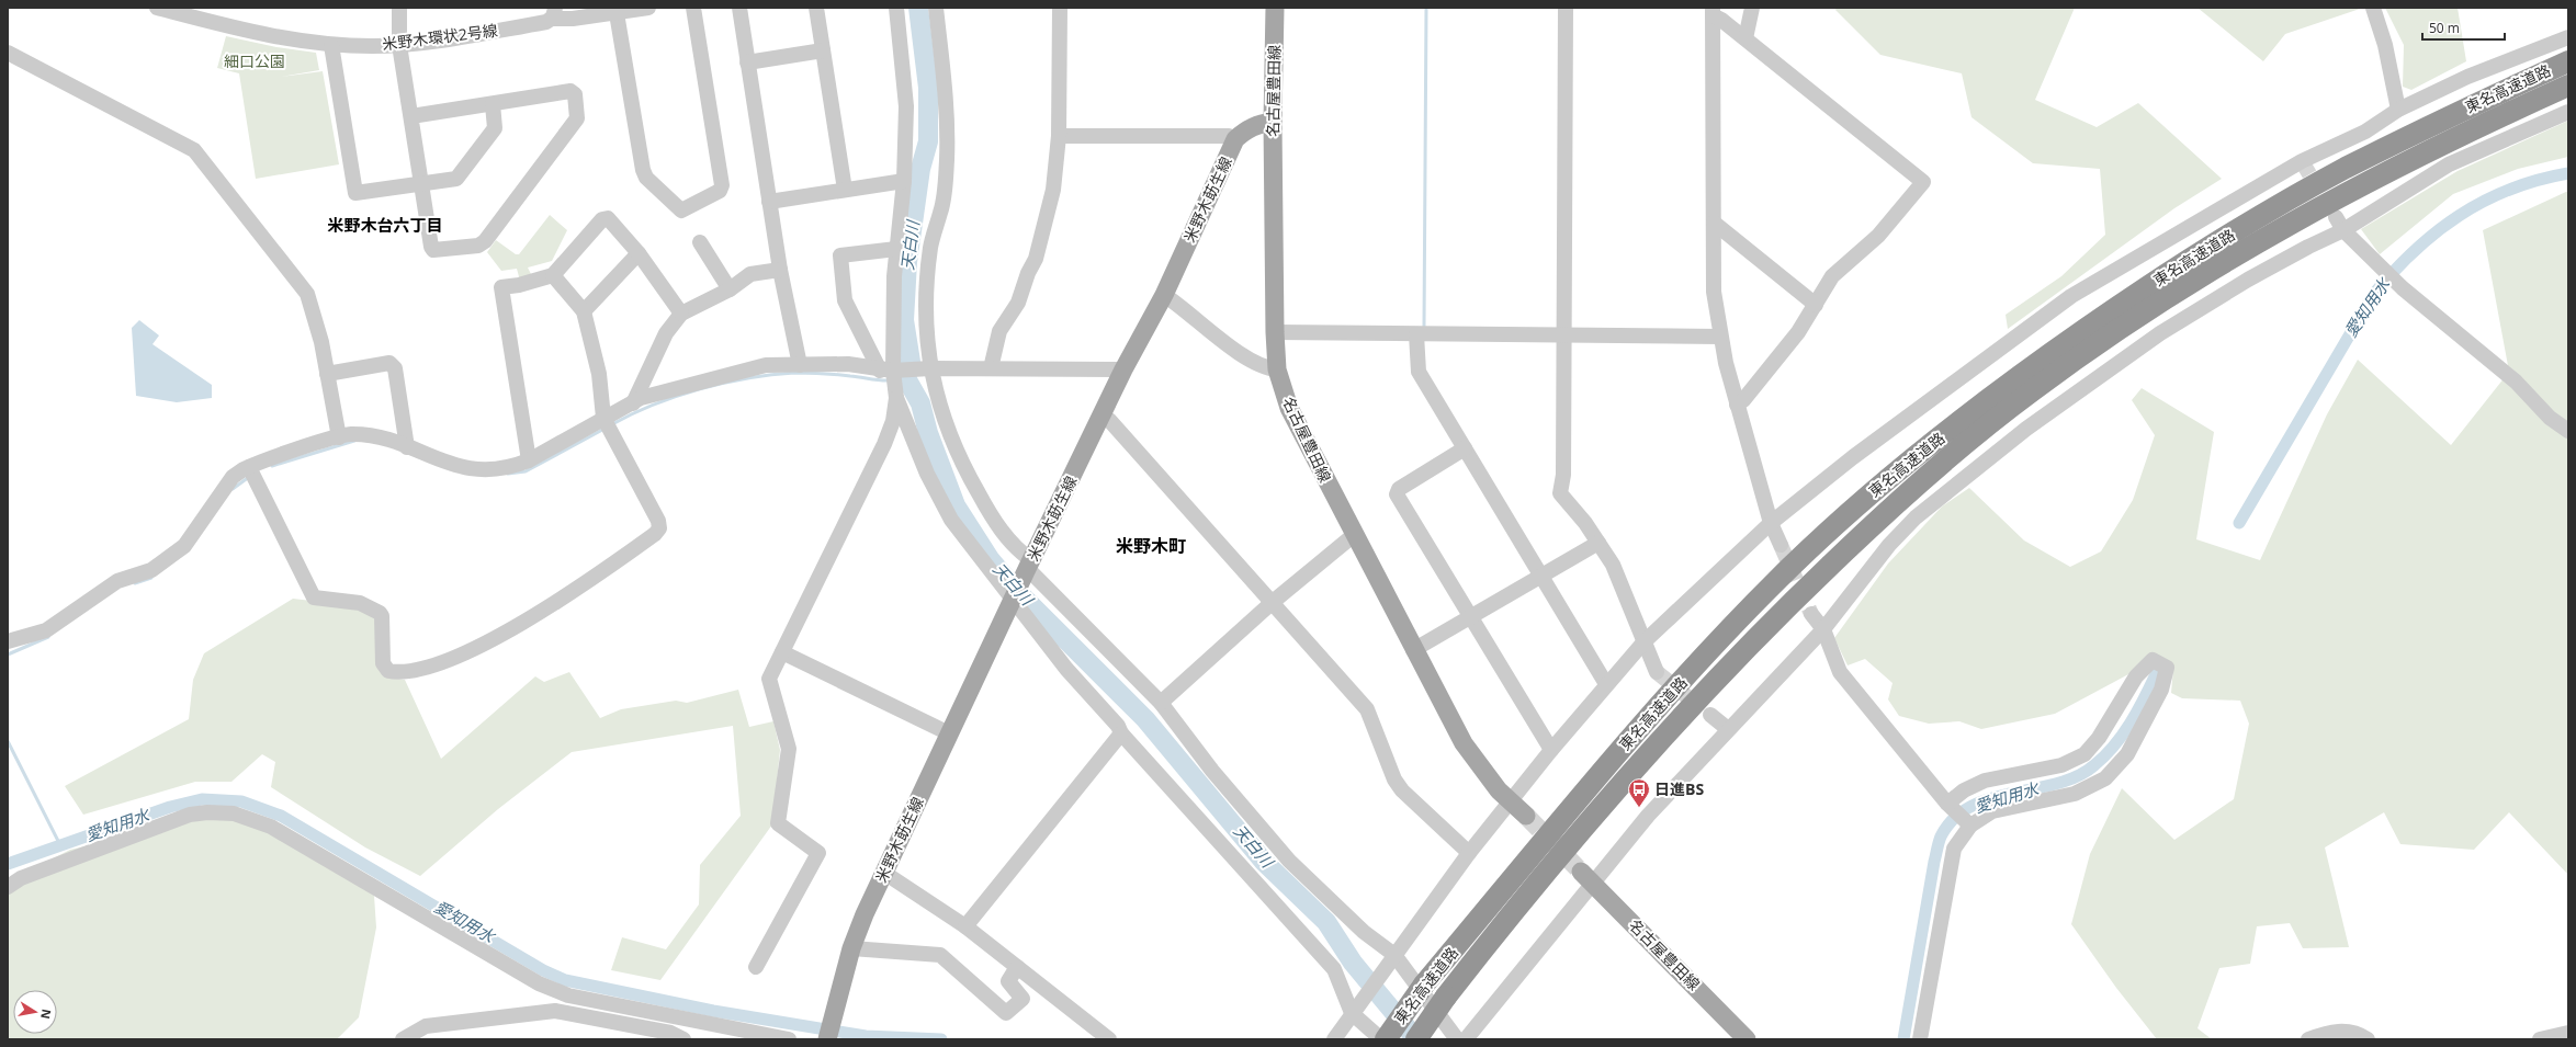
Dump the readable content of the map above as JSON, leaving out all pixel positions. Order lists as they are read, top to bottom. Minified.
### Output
{"streets":{"highway":["東名高速道路"],"main road":["名古屋豊田線","米野木莇生線"],"street":["米野木環状2号線"]},"crossings":[["名古屋豊田線","米野木莇生線"]],"districts":["米野木台六丁目","米野木町"],"water":["天白川","愛知用水"],"parks":["細口公園"],"places":{"bus stop":["日進BS"]},"scale_bar":"50 m","north":"right"}
